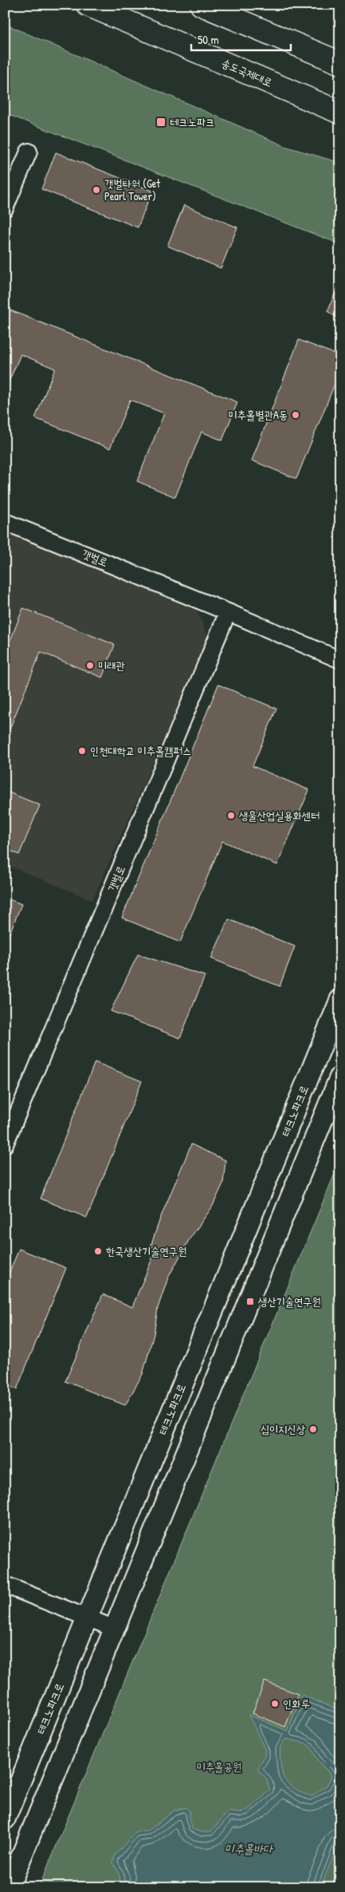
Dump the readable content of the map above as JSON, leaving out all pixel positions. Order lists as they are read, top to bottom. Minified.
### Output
{"streets":{"main road":["송도국제대로"],"street":["갯벌로","테크노파크로"]},"water":["미추홀바다"],"parks":["미추홀공원"],"places":{"transit":["테크노파크","생산기술연구원"],"other":["갯벌타워 (Get Pearl Tower)","미추홀별관A동","미래관","인천대학교 미추홀캠퍼스","생물산업실용화센터","한국생산기술연구원","십이지신상","인화루"]},"scale_bar":"50 m"}
